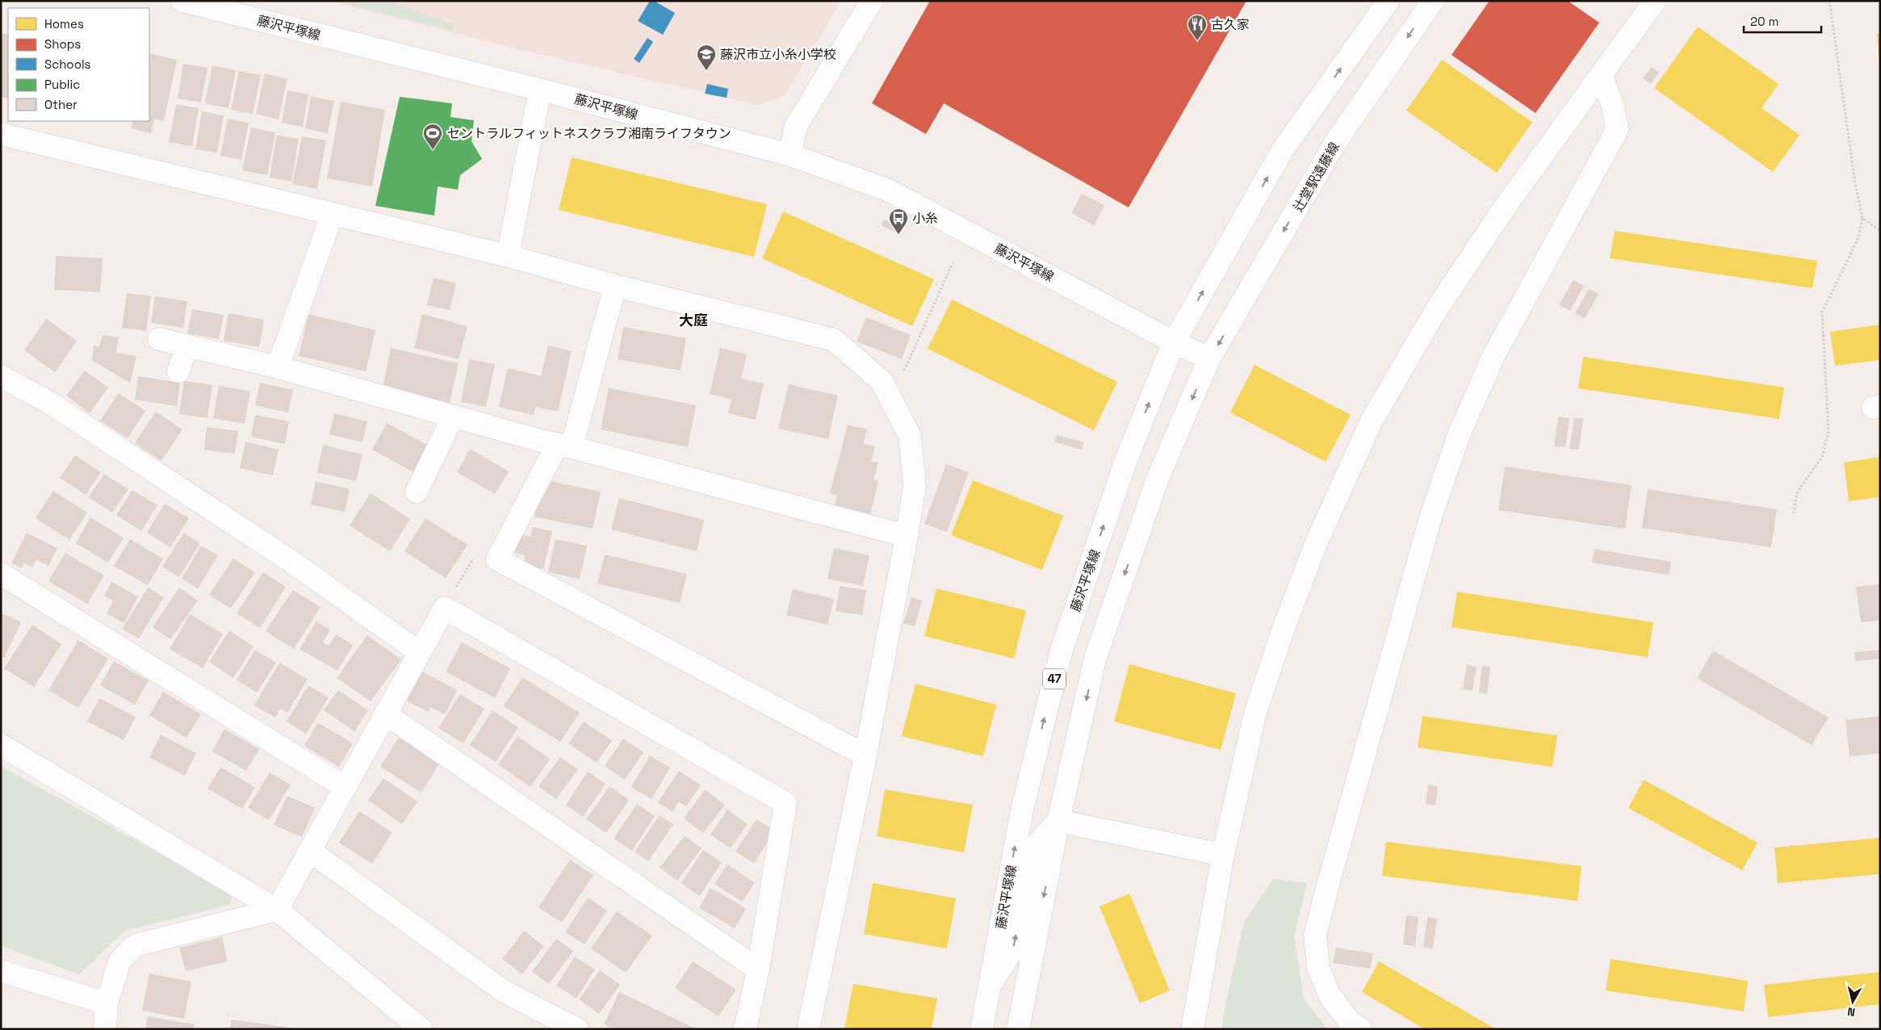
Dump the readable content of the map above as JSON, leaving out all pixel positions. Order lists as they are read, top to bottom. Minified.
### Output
{"streets":{"street":["藤沢平塚線","辻堂駅遠藤線","47"]},"districts":["大庭"],"places":{"restaurant":["古久家"],"school or university":["藤沢市立小糸小学校"],"sports":["セントラルフィットネスクラブ湘南ライフタウン"],"bus stop":["小糸"]},"legend":["Homes","Shops","Schools","Public","Other"],"scale_bar":"20 m","north":"bottom"}
